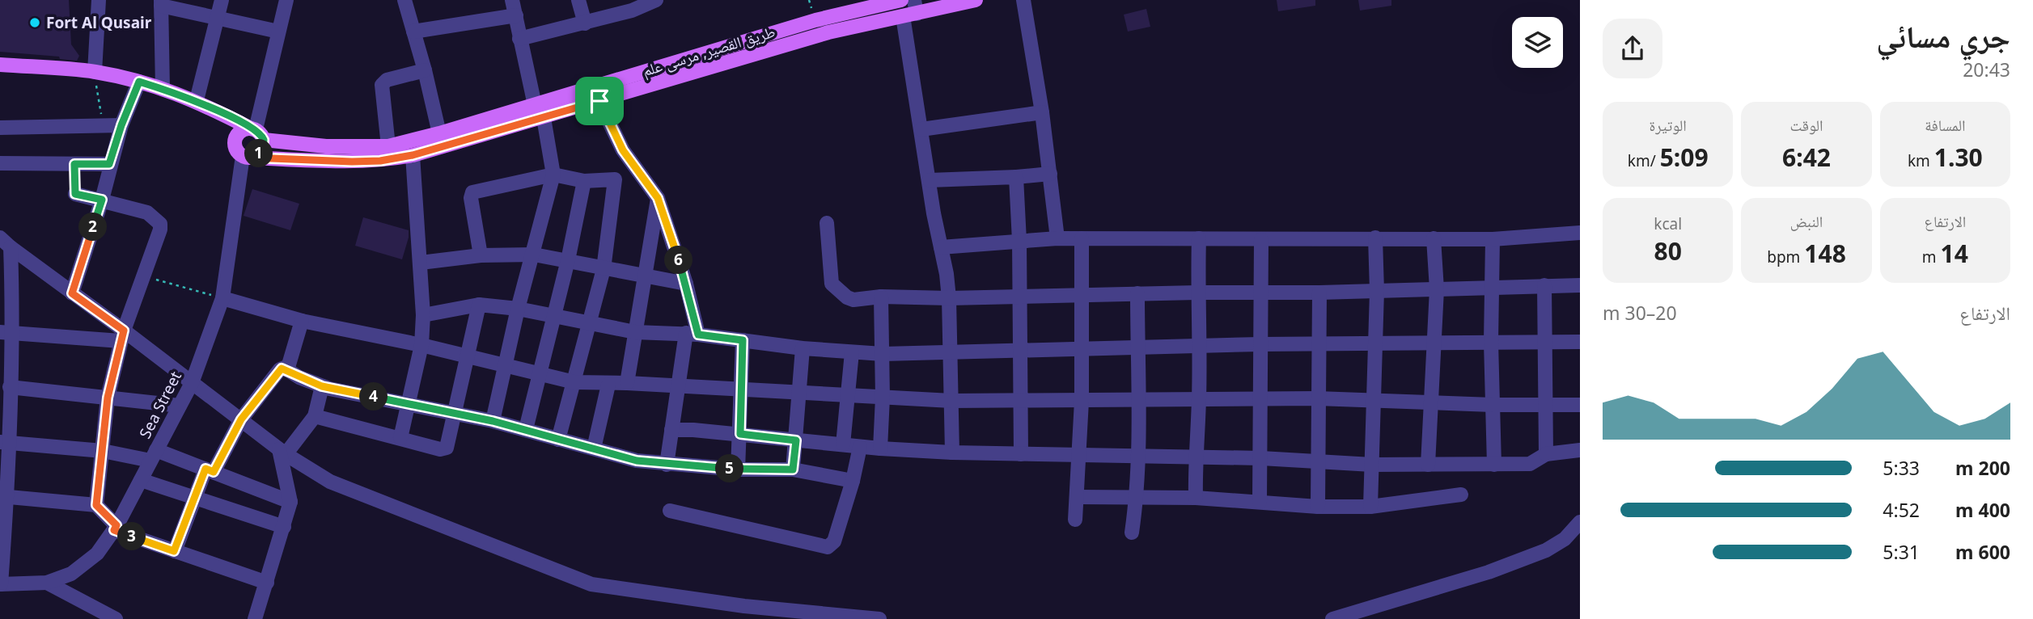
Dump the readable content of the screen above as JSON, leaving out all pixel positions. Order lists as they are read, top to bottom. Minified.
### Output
{"streets":{"main road":["طريق القصير, مرسى علم"],"street":["Sea Street"]},"crossings":[["طريق القصير, مرسى علم","Sea Street"]],"places":["Fort Al Qusair"],"page":{"heading":["جري مسائي","20:43"],"stats":[["المسافة","1.30 km"],["الوقت","6:42"],["الوتيرة","5:09 /km"],["الارتفاع","14 m"],["النبض","148 bpm"],["kcal","80"]],"pins":["1","2","6","4","5","3"],"chart":["الارتفاع","20–30 m"],"list":[{"name":"200 m","note":"5:33"},{"name":"400 m","note":"4:52"},{"name":"600 m","note":"5:31"}]}}
